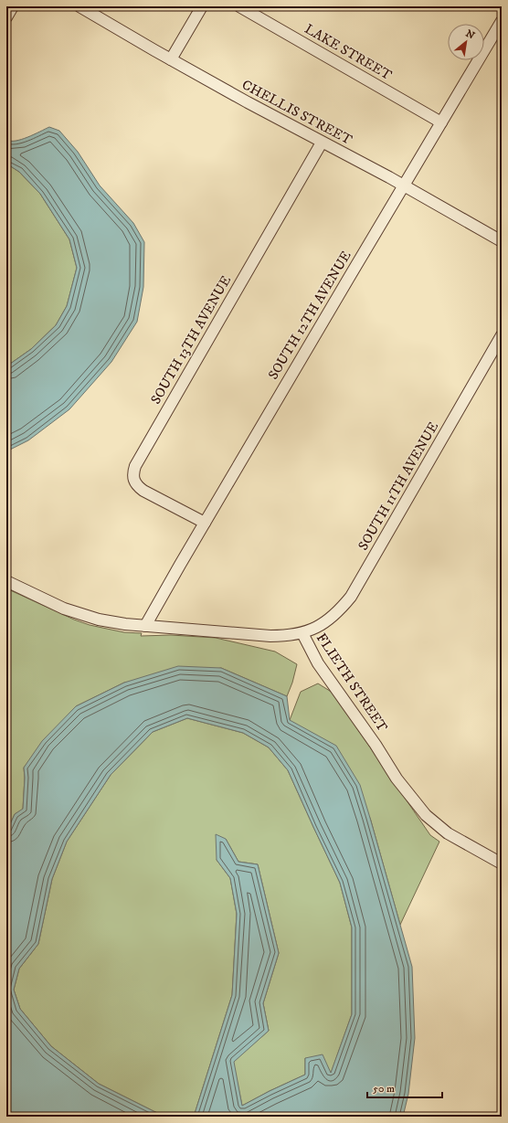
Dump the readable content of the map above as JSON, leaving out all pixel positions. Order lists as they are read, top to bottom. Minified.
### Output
{"streets":{"street":["LAKE STREET","CHELLIS STREET","SOUTH 12TH AVENUE","SOUTH 13TH AVENUE","SOUTH 11TH AVENUE","FLIETH STREET"]},"crossings":[["LAKE STREET","SOUTH 12TH AVENUE"],["CHELLIS STREET","SOUTH 12TH AVENUE"],["CHELLIS STREET","SOUTH 13TH AVENUE"],["SOUTH 12TH AVENUE","SOUTH 13TH AVENUE"],["SOUTH 12TH AVENUE","FLIETH STREET"],["SOUTH 11TH AVENUE","FLIETH STREET"]],"scale_bar":"50 m","north":"top right"}
